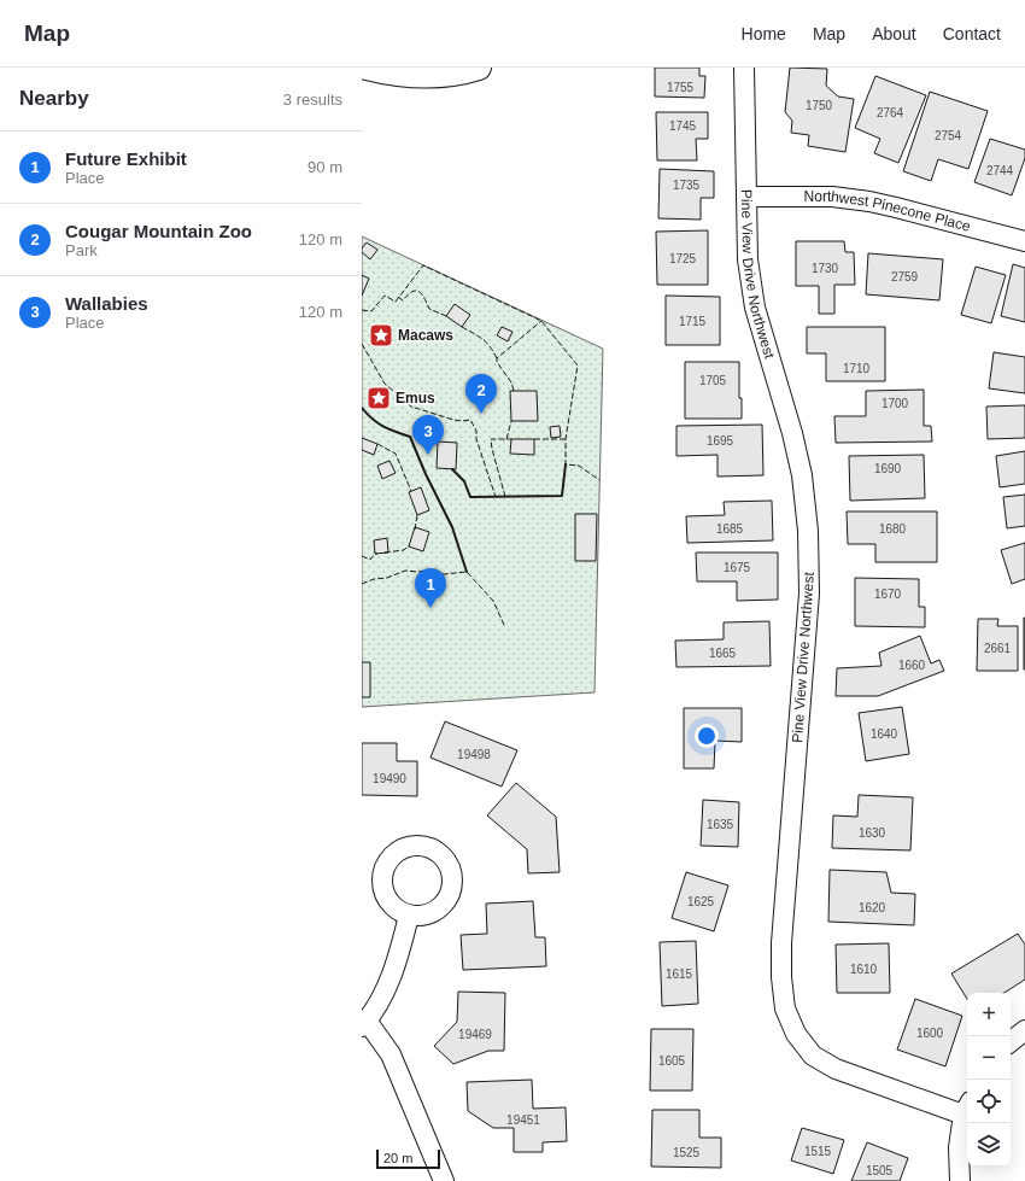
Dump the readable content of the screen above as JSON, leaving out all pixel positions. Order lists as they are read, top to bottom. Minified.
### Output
{"streets":{"street":["Northwest Pinecone Place","Pine View Drive Northwest"]},"crossings":[["Northwest Pinecone Place","Pine View Drive Northwest"]],"places":{"place":["Macaws","Emus"]},"house_numbers":["1755","1750","2764","1745","2754","2744","1735","1725","1730","2759","1715","1710","1705","1700","1695","1690","1685","1680","1675","1670","2661","1665","1660","1640","19498","19490","1635","1630","1625","1620","1610","1615","1600","19469","1605","19451","1515","1525","1505"],"scale_bar":"20 m","page":{"header":"Map","nav":["Home","Map","About","Contact"],"heading":["Nearby","3 results"],"list":[{"mark":"1","name":"Future Exhibit","note":"Place","value":"90 m"},{"mark":"2","name":"Cougar Mountain Zoo","note":"Park","value":"120 m"},{"mark":"3","name":"Wallabies","note":"Place","value":"120 m"}],"pins":["2","3","1"],"map_buttons":["+","−"],"scale":"20 m"}}
